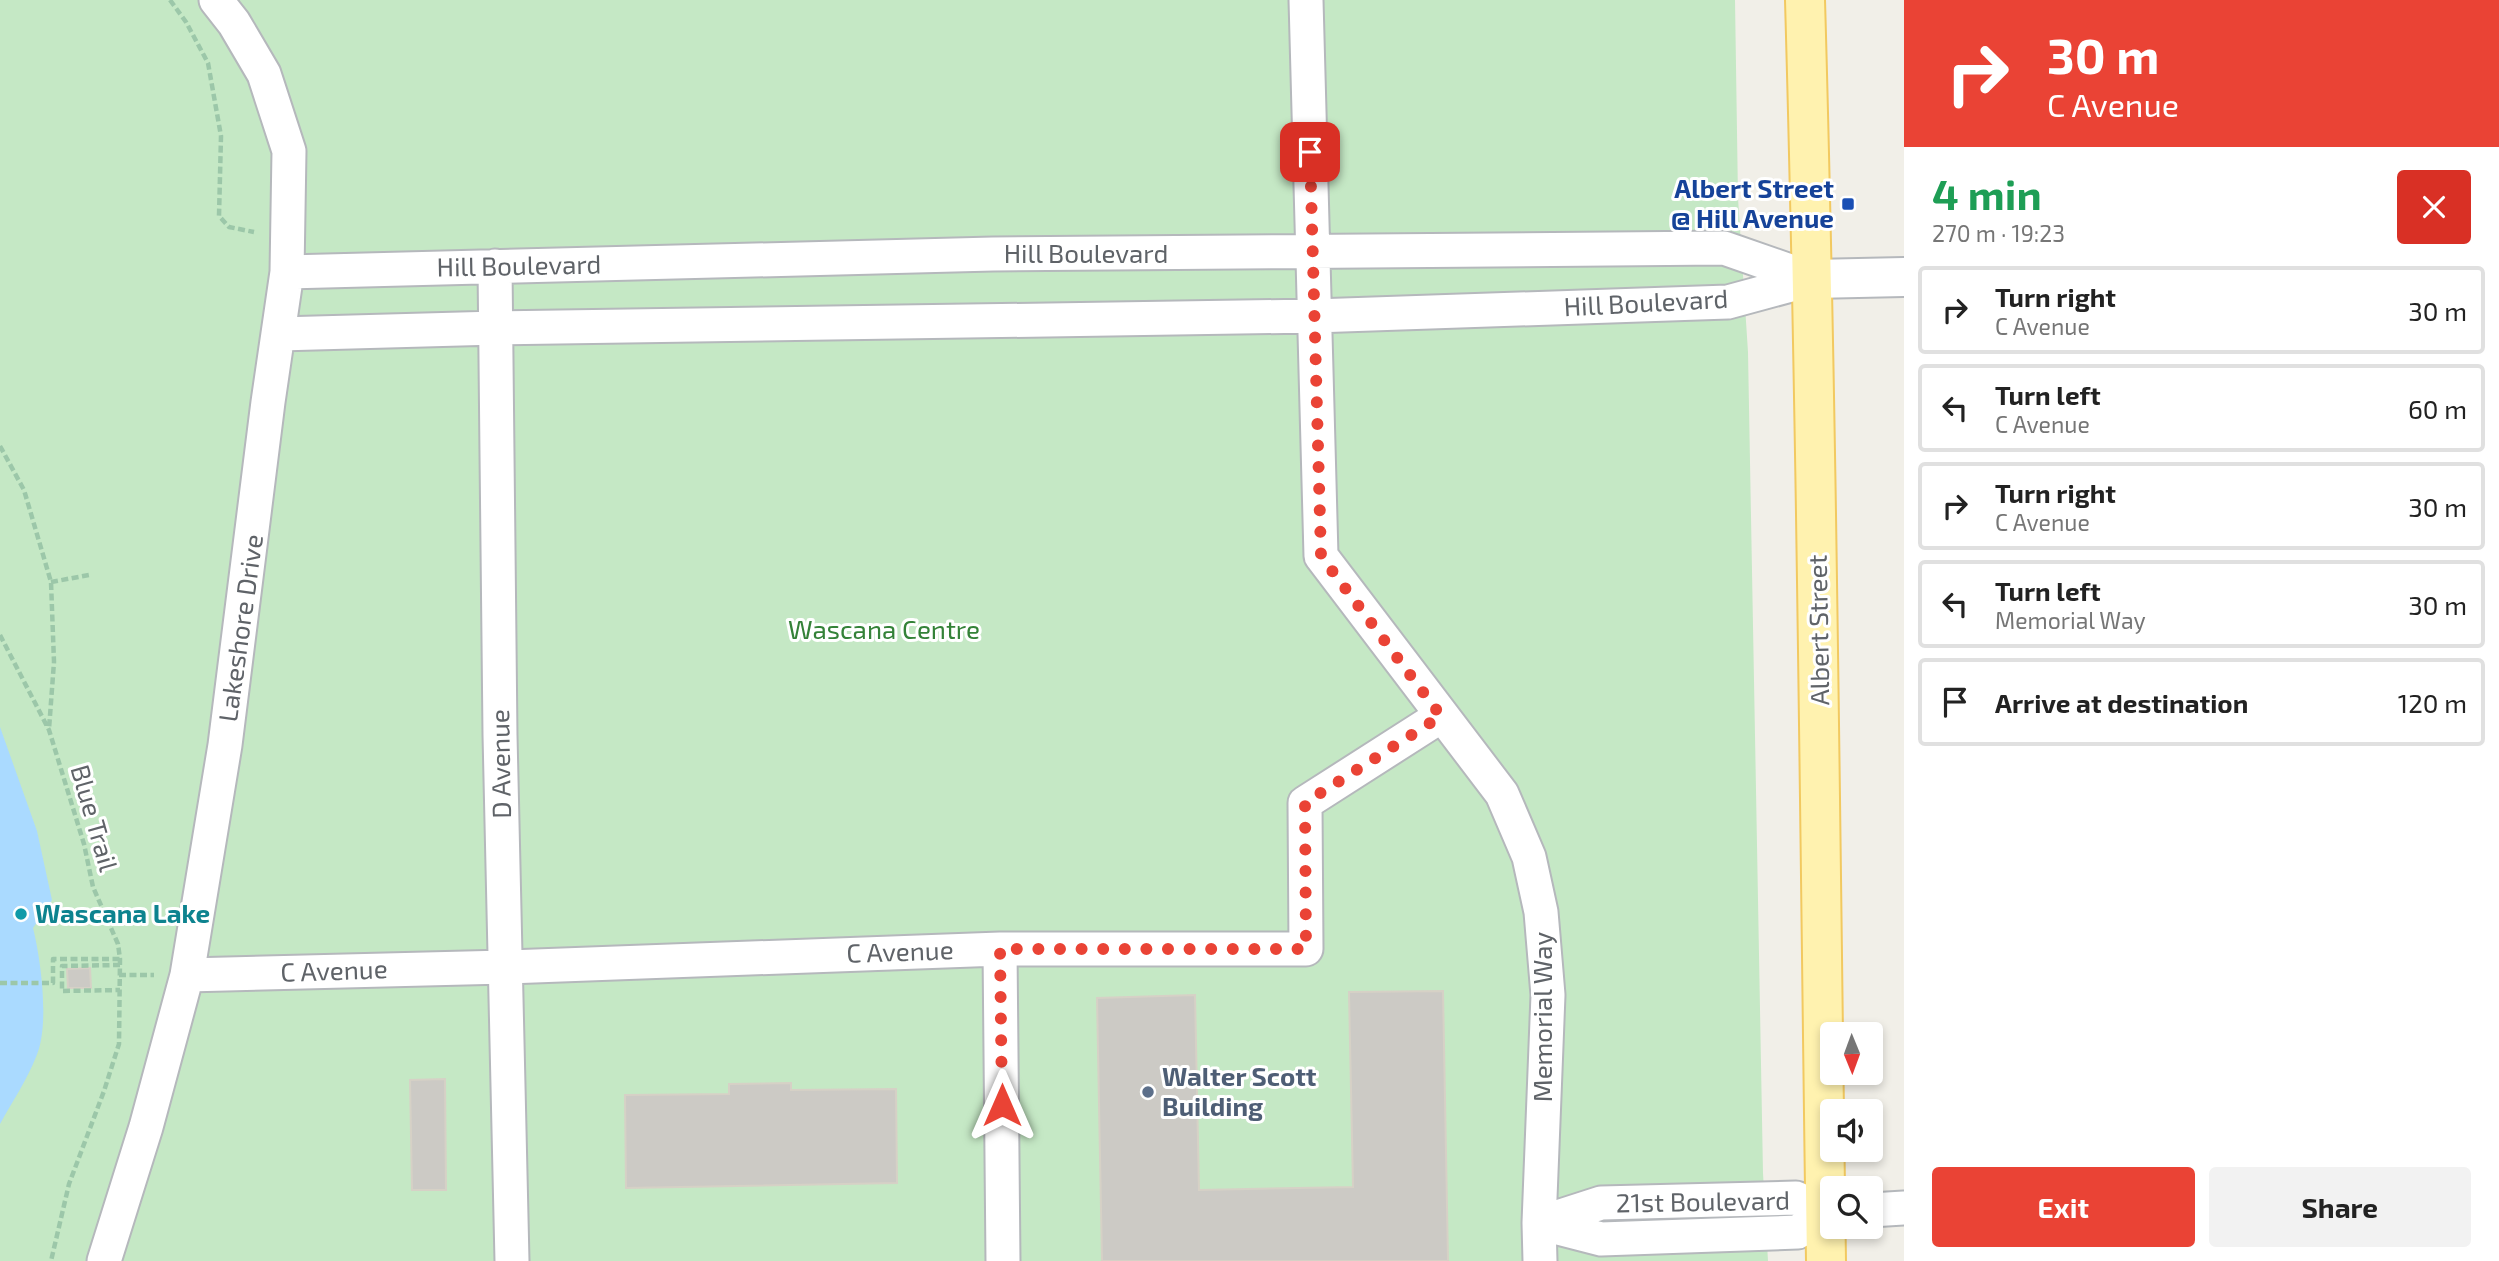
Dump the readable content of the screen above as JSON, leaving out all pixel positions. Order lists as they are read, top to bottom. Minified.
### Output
{"streets":{"main road":["Albert Street"],"street":["Hill Boulevard","Lakeshore Drive","D Avenue","C Avenue","Memorial Way","21st Boulevard"],"path":["Blue Trail"]},"crossings":[["Hill Boulevard","Lakeshore Drive"],["Hill Boulevard","Albert Street"],["Hill Boulevard","D Avenue"],["Hill Boulevard","Memorial Way"],["Lakeshore Drive","C Avenue"],["D Avenue","C Avenue"],["C Avenue","Memorial Way"],["Memorial Way","21st Boulevard"]],"parks":["Wascana Centre"],"places":{"transit":["Albert Street @ Hill Avenue"],"other":["Wascana Lake","Walter Scott Building"]},"north":"bottom","page":{"turn":["30 m","C Avenue"],"heading":["4 min","270 m · 19:23"],"list":[{"name":"Turn right","note":"C Avenue","value":"30 m"},{"name":"Turn left","note":"C Avenue","value":"60 m"},{"name":"Turn right","note":"C Avenue","value":"30 m"},{"name":"Turn left","note":"Memorial Way","value":"30 m"},{"name":"Arrive at destination","value":"120 m"}],"buttons":["Exit","Share"]}}
